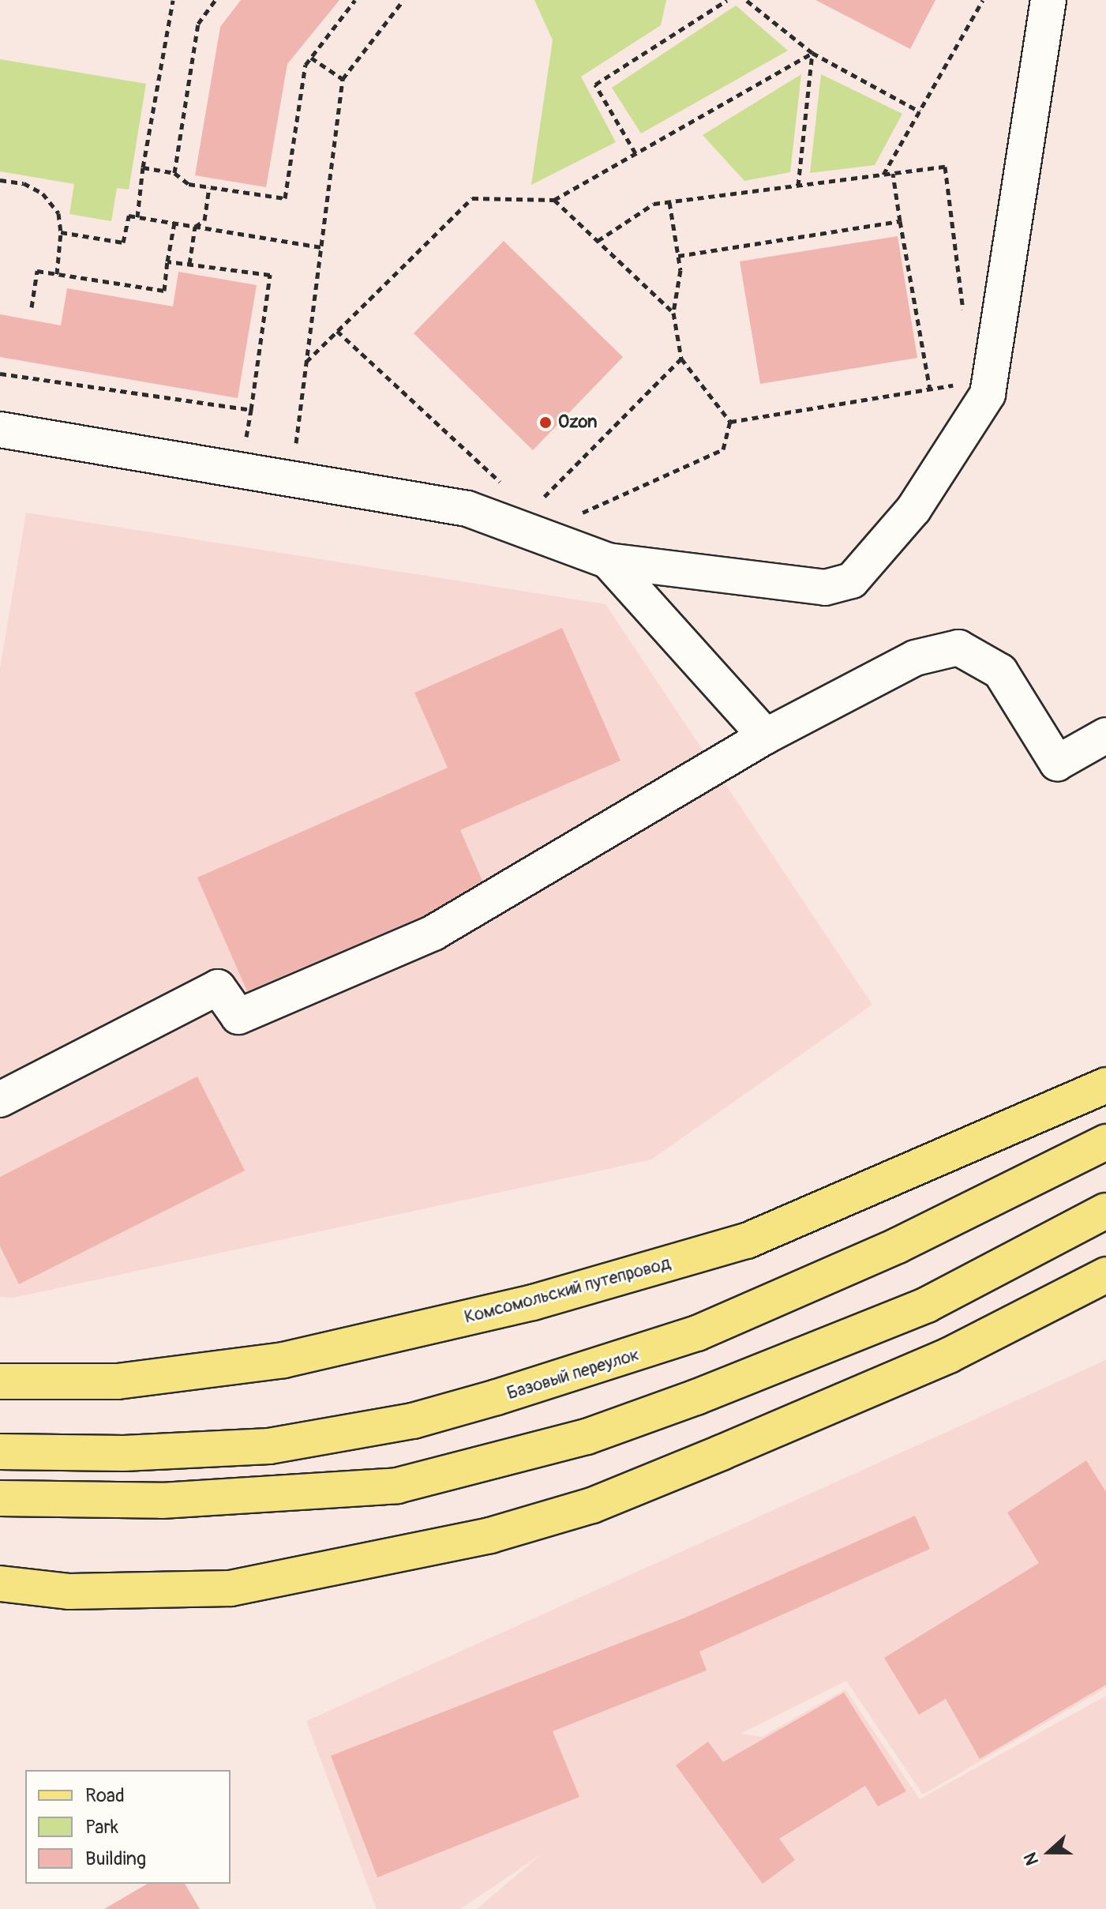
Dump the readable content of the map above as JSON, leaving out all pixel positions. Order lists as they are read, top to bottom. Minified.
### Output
{"streets":{"main road":["Комсомольский путепровод","Базовый переулок"]},"places":["Ozon"],"legend":["Road","Park","Building"],"north":"left"}
